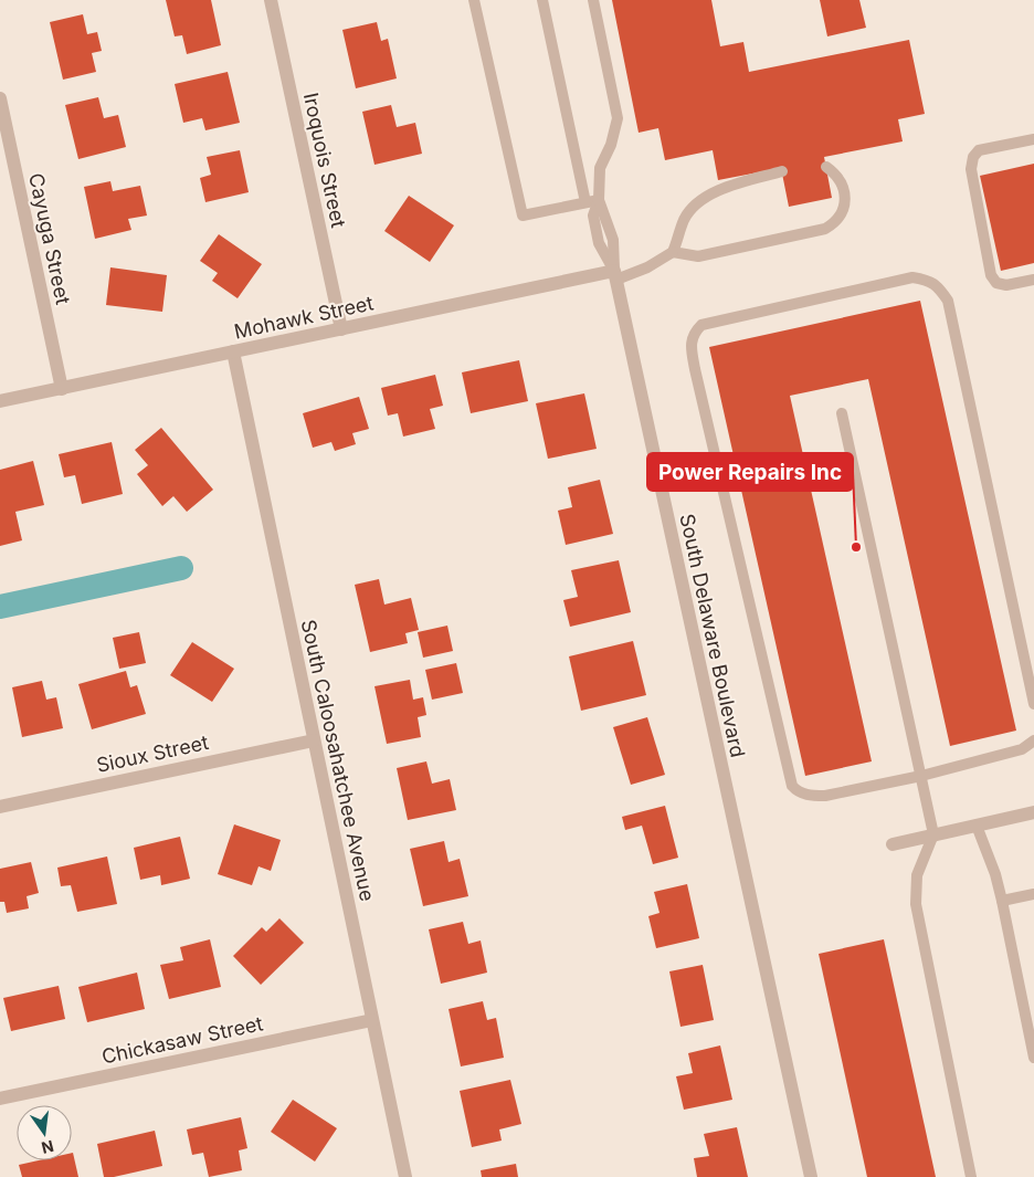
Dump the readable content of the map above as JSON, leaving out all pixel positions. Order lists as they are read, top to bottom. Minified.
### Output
{"streets":{"street":["Iroquois Street","Cayuga Street","Mohawk Street","South Delaware Boulevard","Sioux Street","South Caloosahatchee Avenue","Chickasaw Street"]},"crossings":[["Iroquois Street","Mohawk Street"],["Cayuga Street","Mohawk Street"],["Mohawk Street","South Delaware Boulevard"],["Mohawk Street","South Caloosahatchee Avenue"],["Sioux Street","South Caloosahatchee Avenue"],["South Caloosahatchee Avenue","Chickasaw Street"]],"places":["Power Repairs Inc"],"north":"bottom"}
